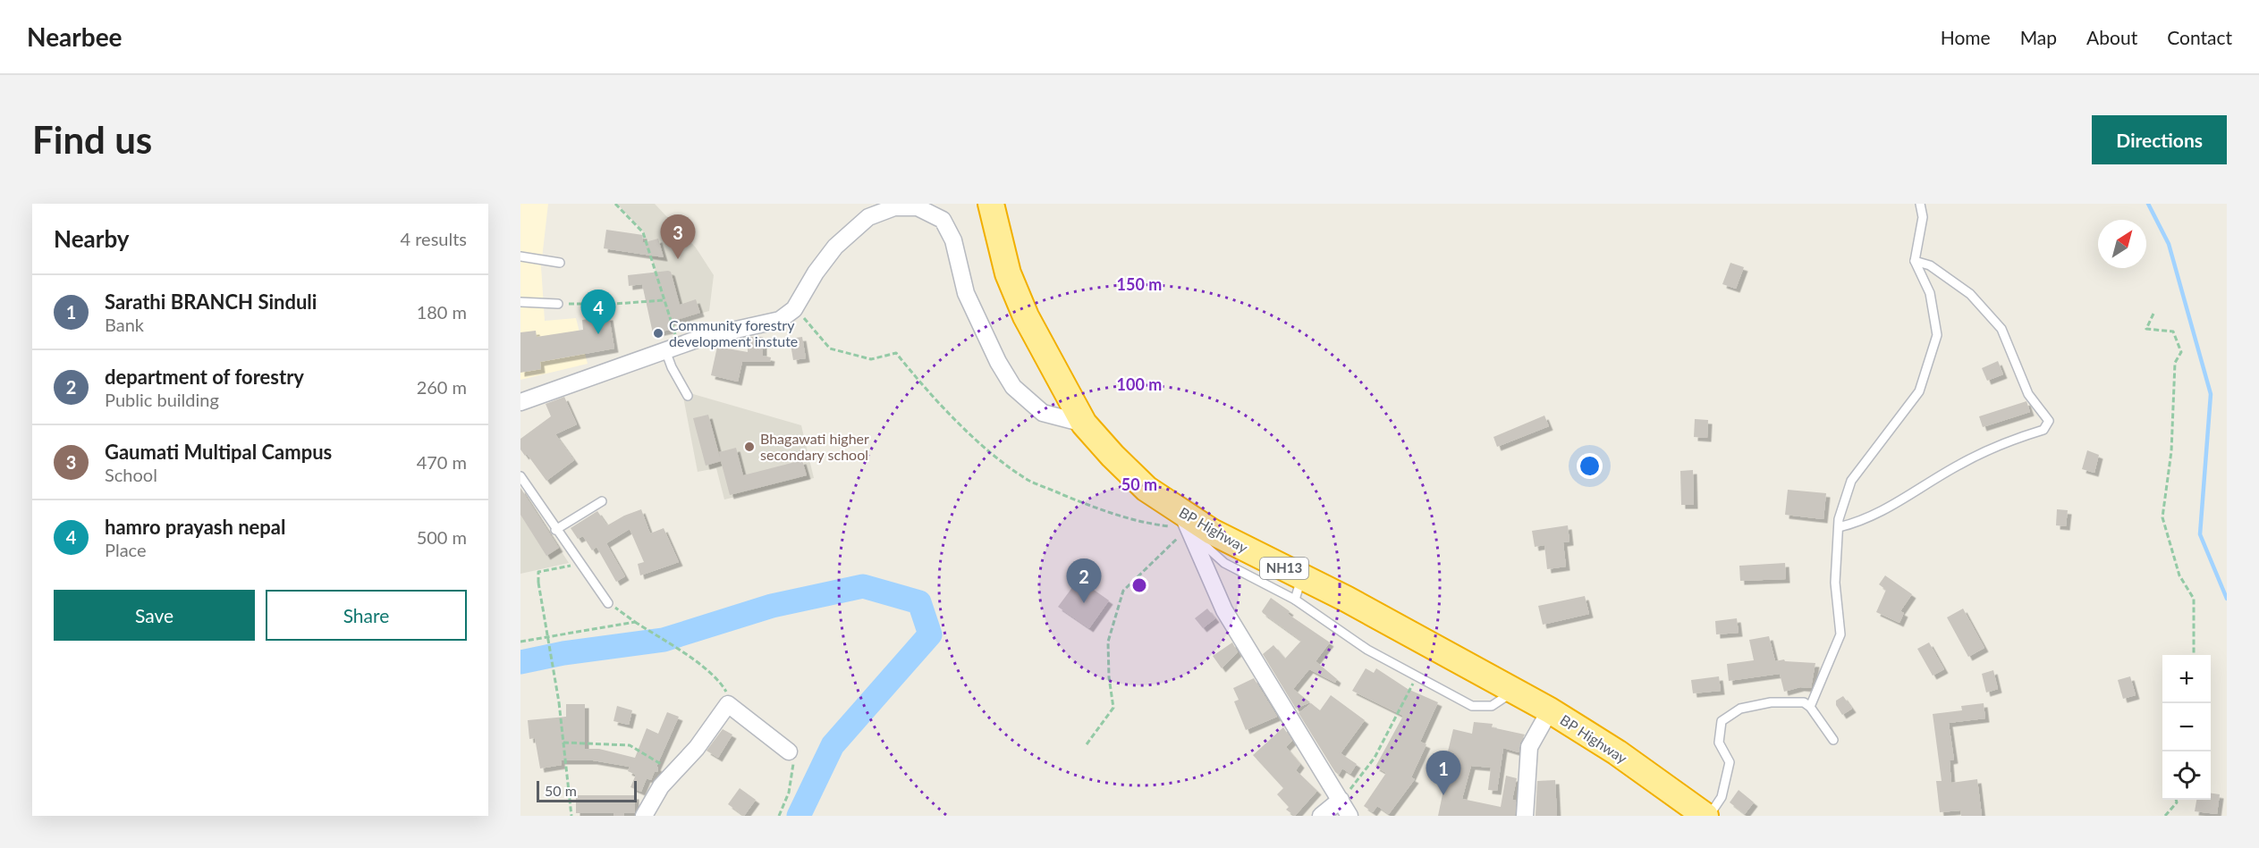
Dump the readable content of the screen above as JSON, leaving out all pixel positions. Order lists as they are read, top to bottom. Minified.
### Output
{"streets":{"highway":["BP Highway","NH13"]},"places":["Community forestry development instute","Bhagawati higher secondary school"],"scale_bar":"50 m","north":"top right","page":{"header":"Nearbee","nav":["Home","Map","About","Contact"],"buttons":["Directions",["Save","Share"]],"title":"Find us","heading":["Nearby","4 results"],"pins":["3","4","2","1"],"list":[{"mark":"1","name":"Sarathi BRANCH Sinduli","note":"Bank","value":"180 m"},{"mark":"2","name":"department of forestry","note":"Public building","value":"260 m"},{"mark":"3","name":"Gaumati Multipal Campus","note":"School","value":"470 m"},{"mark":"4","name":"hamro prayash nepal","note":"Place","value":"500 m"}],"map_buttons":["+","−"],"scale":"50 m"},"rings":["150 m","100 m","50 m"]}
